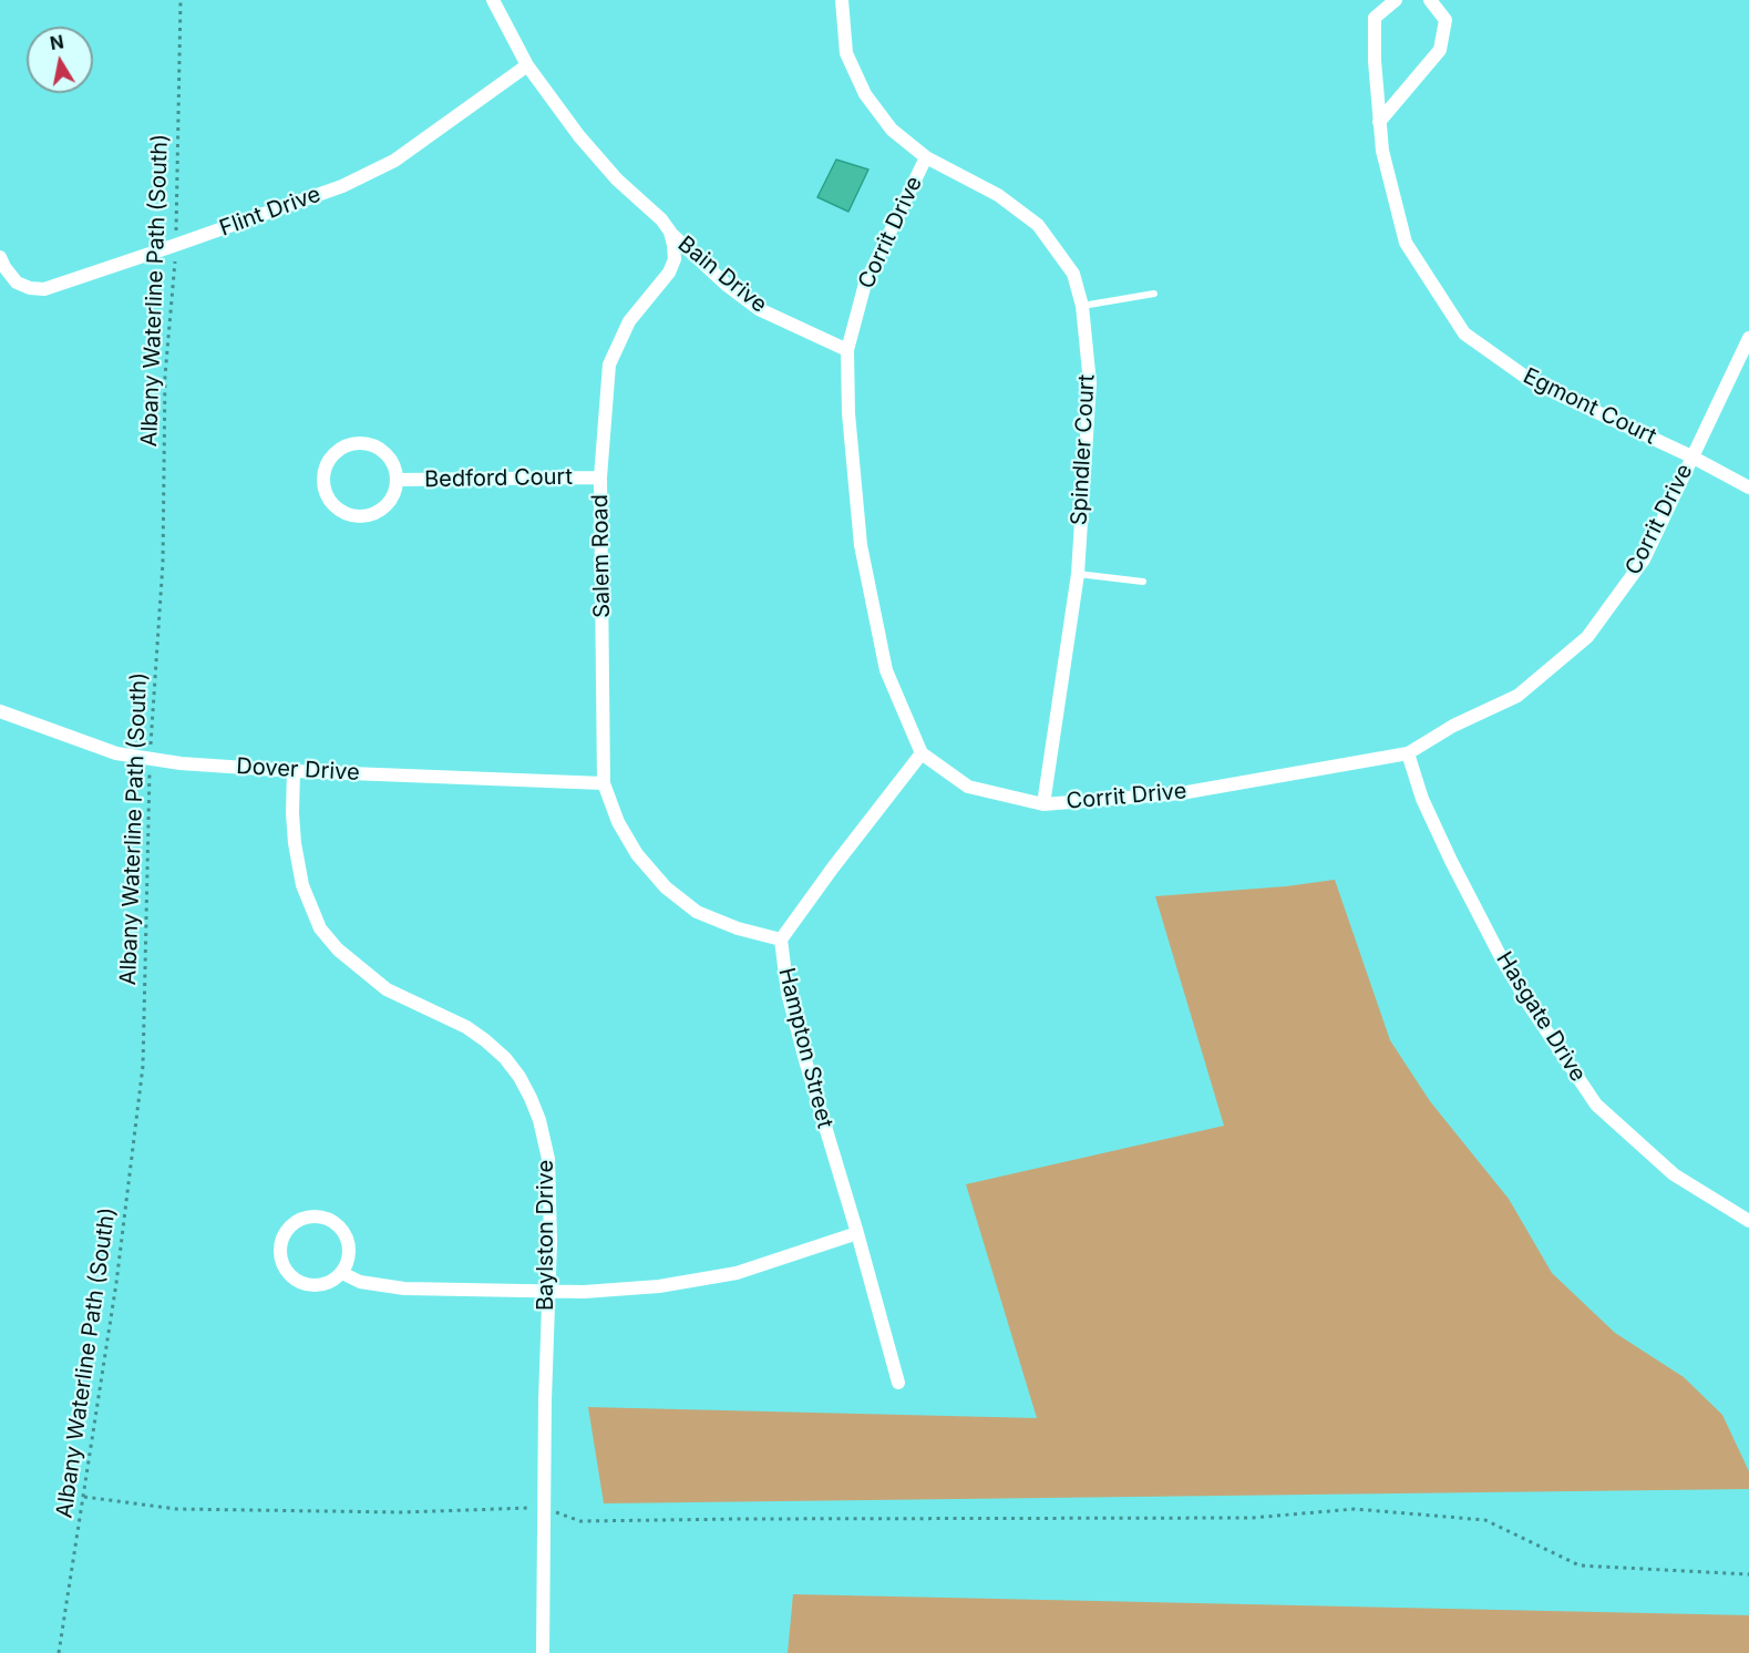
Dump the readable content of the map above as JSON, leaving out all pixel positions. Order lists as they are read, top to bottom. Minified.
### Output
{"streets":{"street":["Flint Drive","Corrit Drive","Bain Drive","Egmont Court","Spindler Court","Bedford Court","Salem Road","Dover Drive","Hasgate Drive","Hampton Street","Baylston Drive"],"path":["Albany Waterline Path (South)"]},"crossings":[["Flint Drive","Albany Waterline Path (South)"],["Corrit Drive","Bain Drive"],["Corrit Drive","Egmont Court"],["Corrit Drive","Spindler Court"],["Corrit Drive","Hasgate Drive"],["Corrit Drive","Hampton Street"],["Bain Drive","Salem Road"],["Albany Waterline Path (South)","Dover Drive"],["Bedford Court","Salem Road"],["Salem Road","Dover Drive"],["Salem Road","Hampton Street"],["Dover Drive","Baylston Drive"]],"north":"top"}
